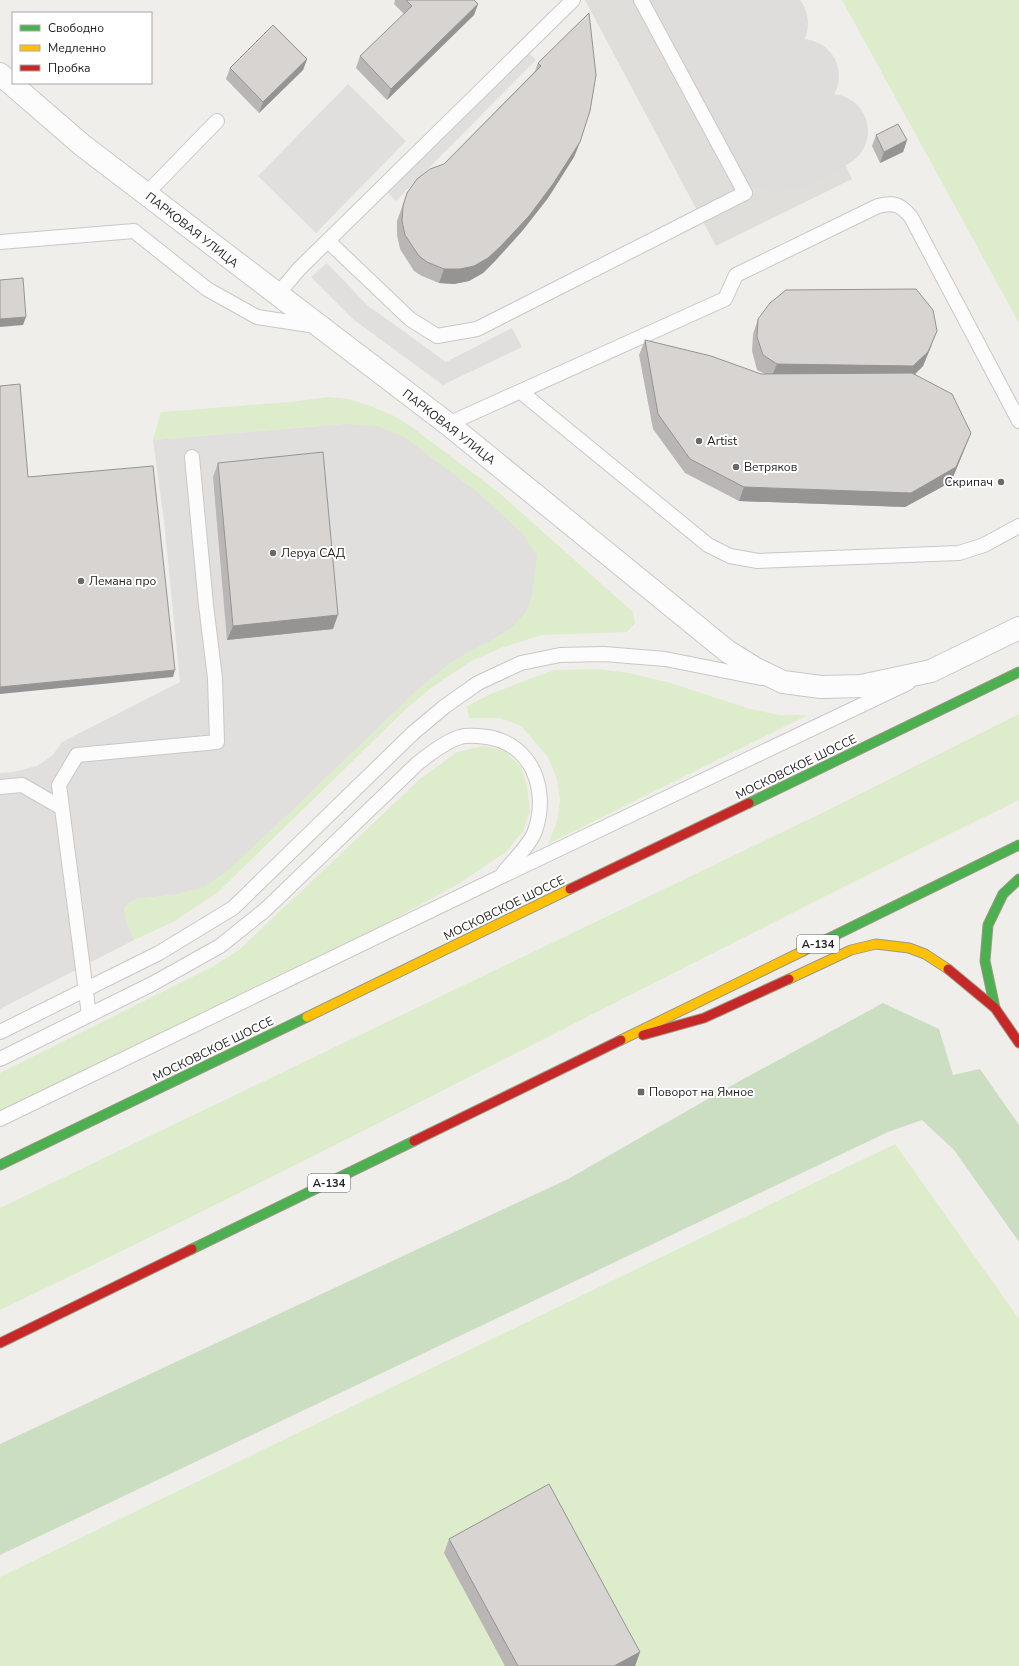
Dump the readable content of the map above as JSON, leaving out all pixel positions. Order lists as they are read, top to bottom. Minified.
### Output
{"streets":{"main road":["МОСКОВСКОЕ ШОССЕ","А-134"],"street":["ПАРКОВАЯ УЛИЦА"]},"places":{"other":["Artist","Ветряков","Скрипач","Леруа САД","Лемана про"],"transit":["Поворот на Ямное"]},"legend":["Свободно","Медленно","Пробка"]}
